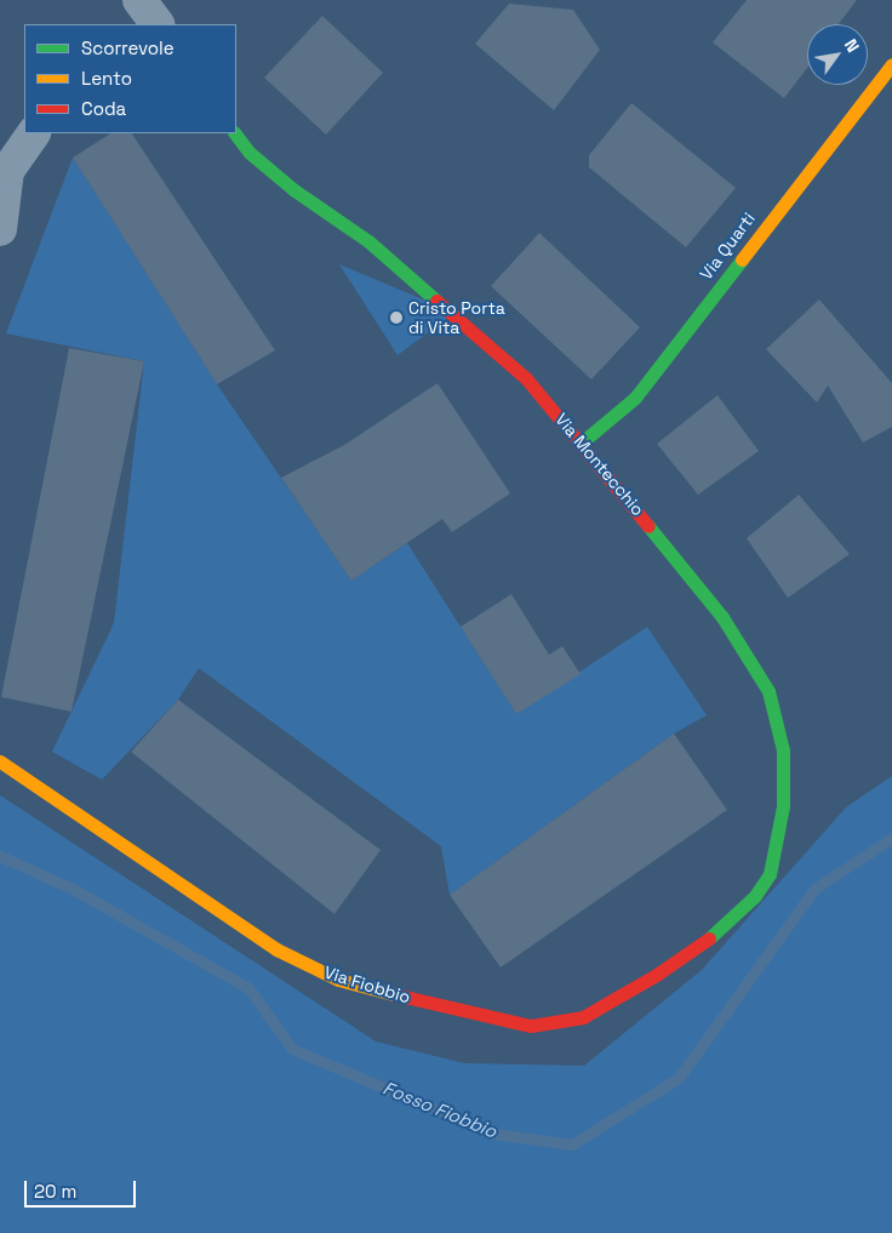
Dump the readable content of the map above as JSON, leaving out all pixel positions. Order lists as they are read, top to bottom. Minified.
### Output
{"streets":{"street":["Via Quarti","Via Montecchio","Via Fiobbio"]},"crossings":[["Via Quarti","Via Montecchio"],["Via Montecchio","Via Fiobbio"]],"water":["Fosso Fiobbio"],"places":["Cristo Porta di Vita"],"legend":["Scorrevole","Lento","Coda"],"scale_bar":"20 m","north":"top right"}
